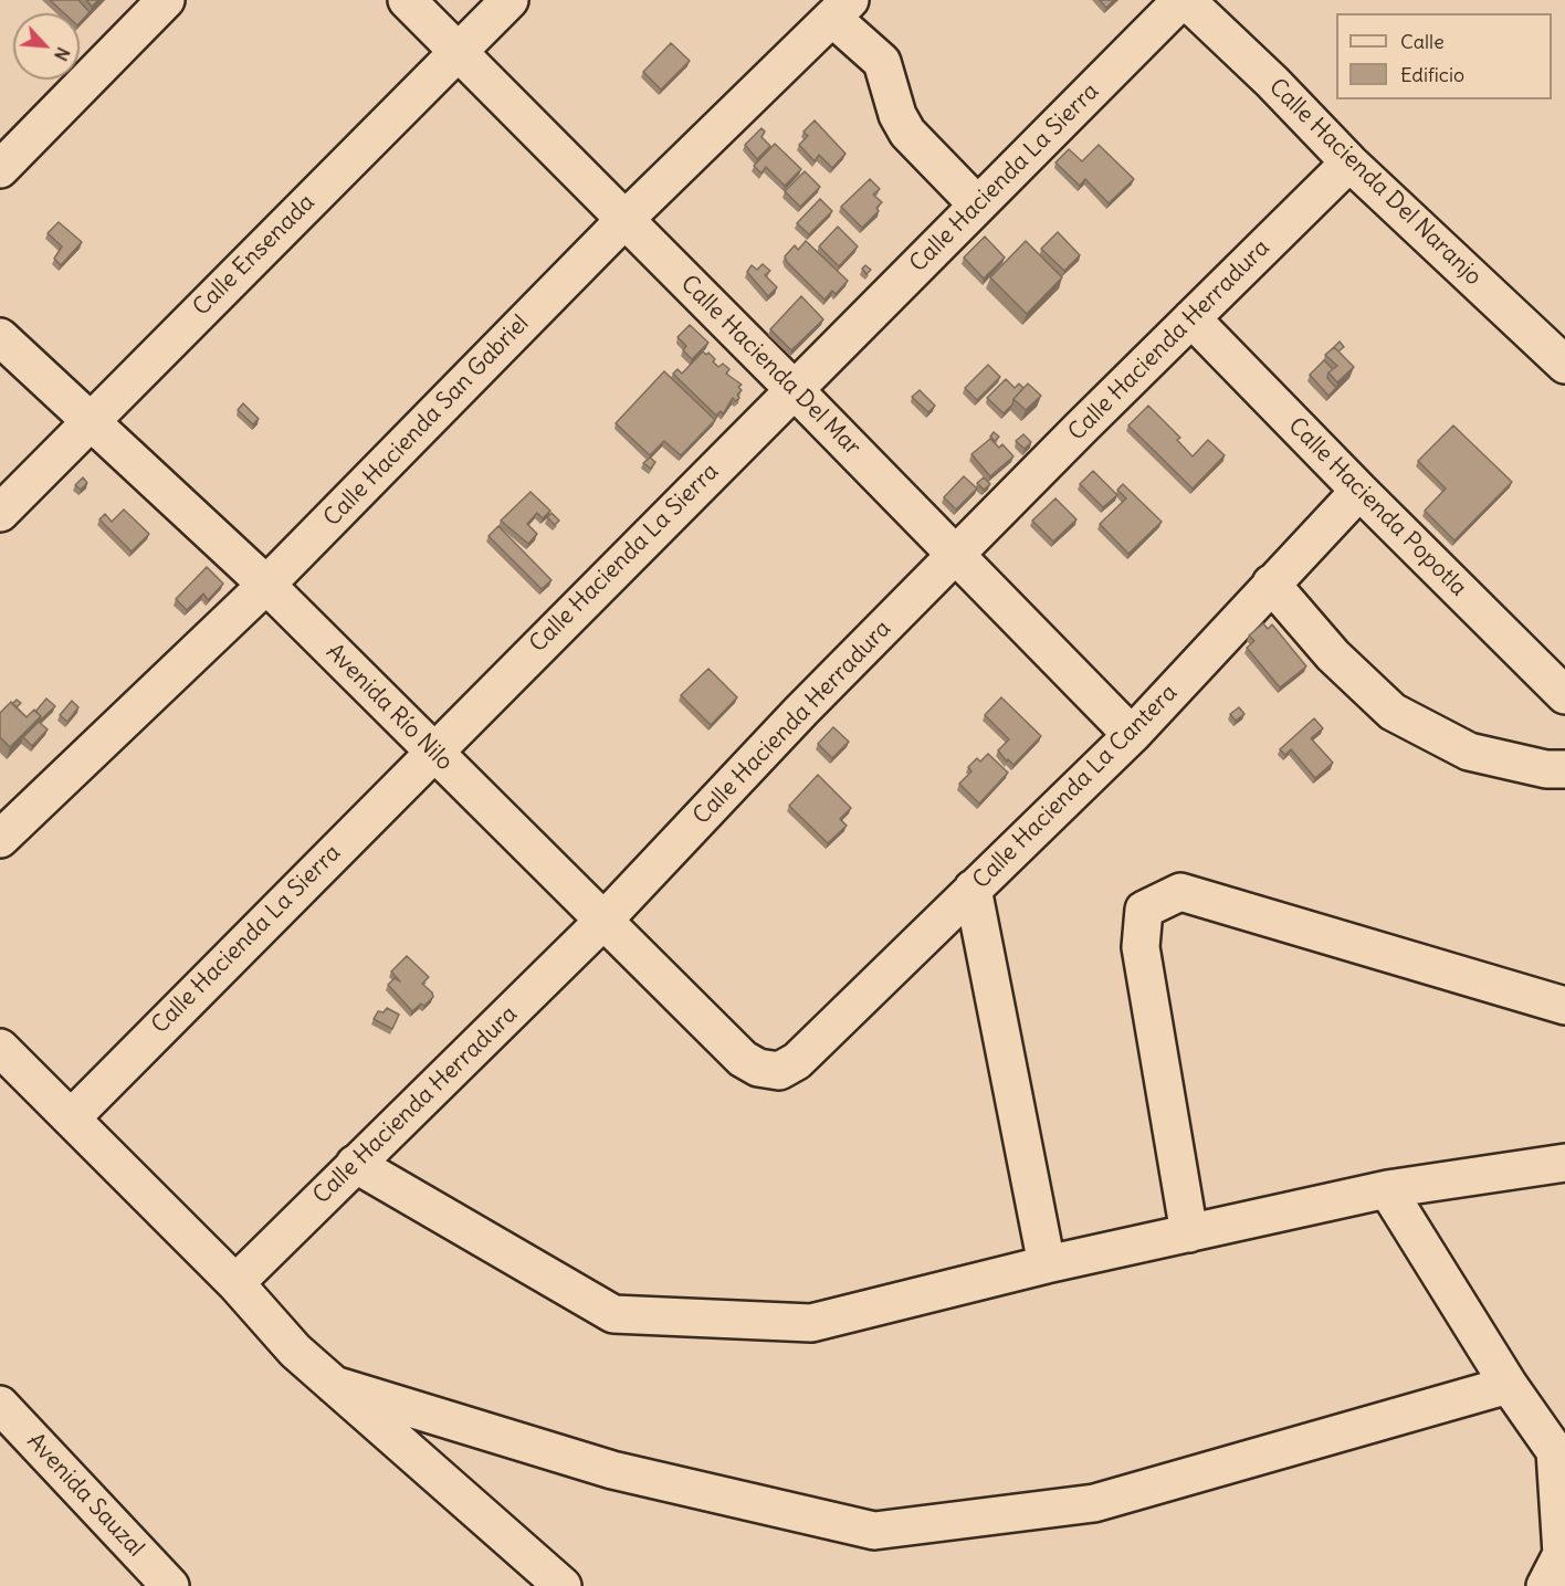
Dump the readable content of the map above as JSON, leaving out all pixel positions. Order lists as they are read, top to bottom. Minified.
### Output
{"streets":{"street":["Calle Hacienda La Sierra","Calle Hacienda Del Naranjo","Calle Ensenada","Calle Hacienda Herradura","Calle Hacienda Del Mar","Calle Hacienda San Gabriel","Calle Hacienda Popotla","Avenida Río Nilo","Calle Hacienda La Cantera","Avenida Sauzal"]},"crossings":[["Calle Hacienda La Sierra","Calle Hacienda Del Naranjo"],["Calle Hacienda La Sierra","Calle Hacienda Del Mar"],["Calle Hacienda La Sierra","Avenida Río Nilo"],["Calle Hacienda Del Naranjo","Calle Hacienda Herradura"],["Calle Ensenada","Calle Hacienda Del Mar"],["Calle Ensenada","Avenida Río Nilo"],["Calle Hacienda Herradura","Calle Hacienda Del Mar"],["Calle Hacienda Herradura","Calle Hacienda Popotla"],["Calle Hacienda Herradura","Avenida Río Nilo"],["Calle Hacienda Del Mar","Calle Hacienda San Gabriel"],["Calle Hacienda Del Mar","Calle Hacienda La Cantera"],["Calle Hacienda San Gabriel","Avenida Río Nilo"],["Calle Hacienda Popotla","Calle Hacienda La Cantera"],["Avenida Río Nilo","Calle Hacienda La Cantera"]],"legend":["Calle","Edificio"],"north":"bottom right"}
